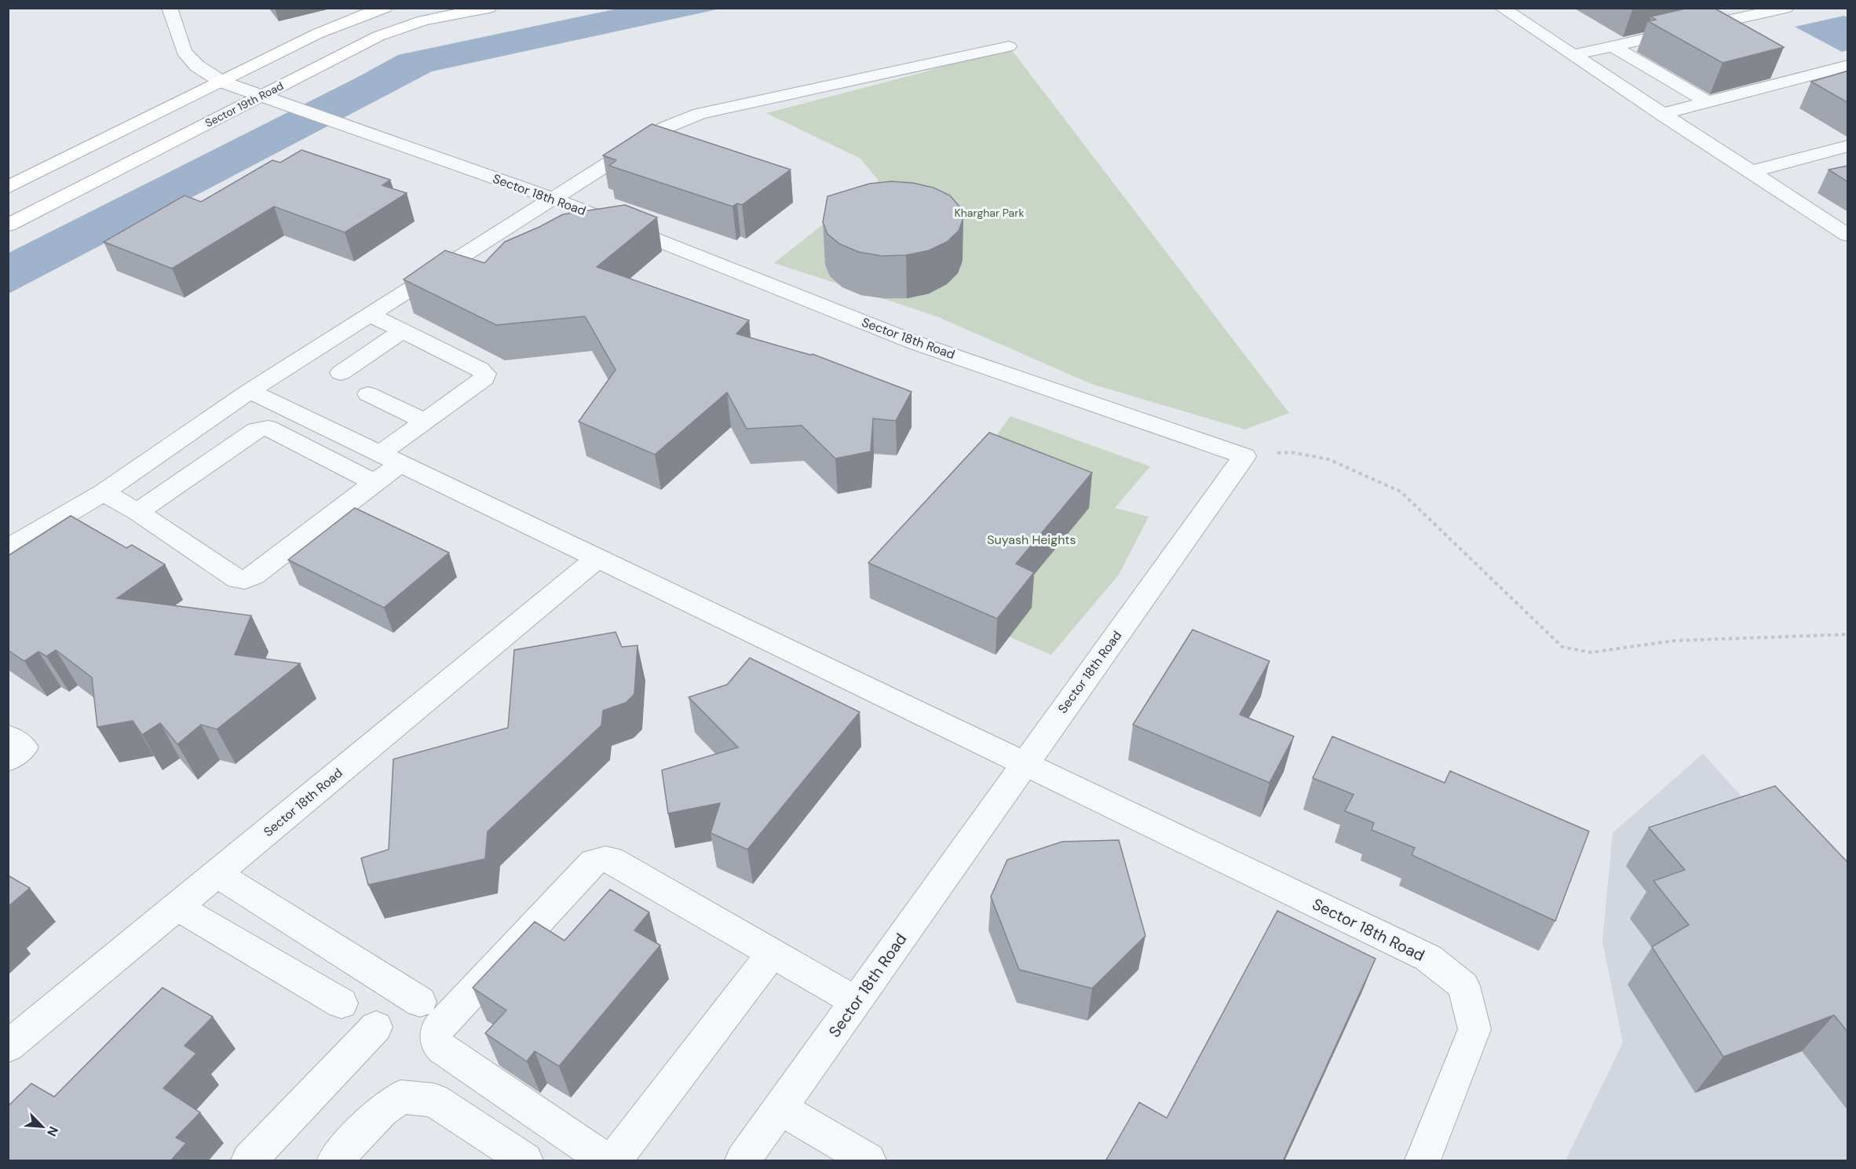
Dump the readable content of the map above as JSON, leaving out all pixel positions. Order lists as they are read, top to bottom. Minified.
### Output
{"streets":{"main road":["Sector 19th Road"],"street":["Sector 18th Road"]},"crossings":[["Sector 19th Road","Sector 18th Road"]],"parks":["Kharghar Park","Suyash Heights"],"north":"bottom right"}
